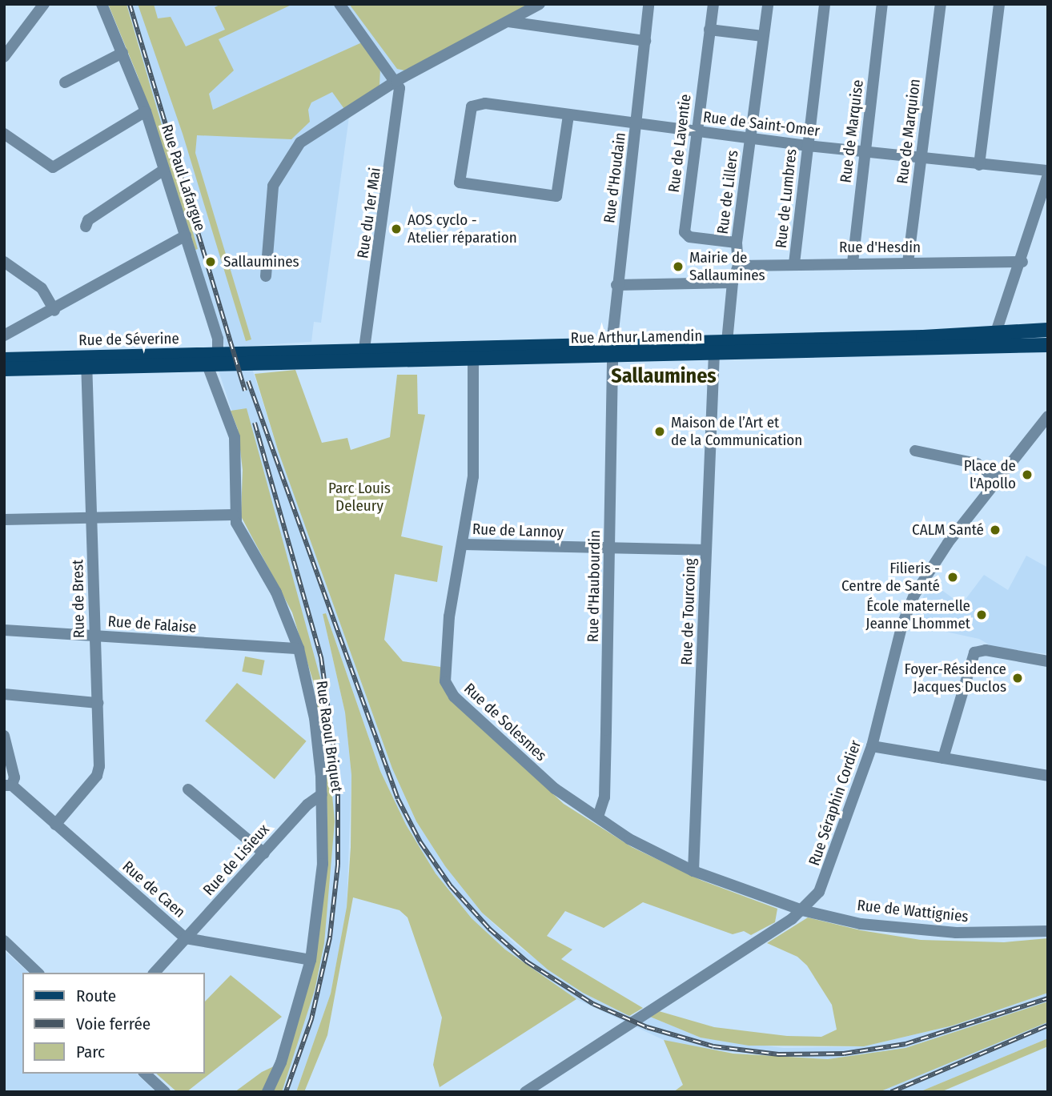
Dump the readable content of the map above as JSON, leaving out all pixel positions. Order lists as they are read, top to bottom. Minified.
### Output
{"streets":{"main road":["Rue Arthur Lamendin","Rue de Séverine"],"street":["Rue de Saint-Omer","Rue de Marquise","Rue de Marquion","Rue de Laventie","Rue Paul Lafargue","Rue d'Houdain","Rue de Lillers","Rue de Lumbres","Rue du 1er Mai","Rue d'Hesdin","Rue de Lannoy","Rue d'Haubourdin","Rue de Brest","Rue de Tourcoing","Rue de Falaise","Rue de Solesmes","Rue Raoul Briquet","Rue Séraphin Cordier","Rue de Lisieux","Rue de Caen","Rue de Wattignies"]},"crossings":[["Rue de Saint-Omer","Rue de Marquise"],["Rue de Saint-Omer","Rue de Marquion"],["Rue de Saint-Omer","Rue de Laventie"],["Rue de Saint-Omer","Rue d'Houdain"],["Rue de Saint-Omer","Rue de Lillers"],["Rue de Saint-Omer","Rue de Lumbres"],["Rue de Marquise","Rue d'Hesdin"],["Rue de Marquion","Rue d'Hesdin"],["Rue de Laventie","Rue de Lillers"],["Rue Paul Lafargue","Rue Arthur Lamendin"],["Rue Paul Lafargue","Rue de Séverine"],["Rue Paul Lafargue","Rue Raoul Briquet"],["Rue d'Houdain","Rue Arthur Lamendin"],["Rue d'Houdain","Rue d'Haubourdin"],["Rue de Lillers","Rue d'Hesdin"],["Rue de Lillers","Rue Arthur Lamendin"],["Rue de Lillers","Rue de Tourcoing"],["Rue de Lumbres","Rue d'Hesdin"],["Rue du 1er Mai","Rue Arthur Lamendin"],["Rue Arthur Lamendin","Rue de Séverine"],["Rue Arthur Lamendin","Rue d'Haubourdin"],["Rue Arthur Lamendin","Rue de Tourcoing"],["Rue Arthur Lamendin","Rue de Solesmes"],["Rue Arthur Lamendin","Rue Raoul Briquet"],["Rue de Séverine","Rue de Brest"],["Rue de Séverine","Rue Raoul Briquet"],["Rue de Lannoy","Rue d'Haubourdin"],["Rue de Lannoy","Rue de Tourcoing"],["Rue de Lannoy","Rue de Solesmes"],["Rue d'Haubourdin","Rue de Solesmes"],["Rue de Brest","Rue de Falaise"],["Rue de Brest","Rue de Caen"],["Rue de Tourcoing","Rue de Solesmes"],["Rue de Falaise","Rue Raoul Briquet"],["Rue de Solesmes","Rue de Wattignies"],["Rue Raoul Briquet","Rue de Lisieux"],["Rue Raoul Briquet","Rue de Caen"],["Rue Séraphin Cordier","Rue de Wattignies"],["Rue de Lisieux","Rue de Caen"]],"districts":["Sallaumines"],"parks":["Parc Louis Deleury"],"places":["AOS cyclo - Atelier réparation","Sallaumines","Mairie de Sallaumines","Maison de l’Art et de la Communication","Place de l'Apollo","CALM Santé","Filieris - Centre de Santé","École maternelle Jeanne Lhommet","Foyer-Résidence Jacques Duclos"],"legend":["Route","Voie ferrée","Parc"]}
